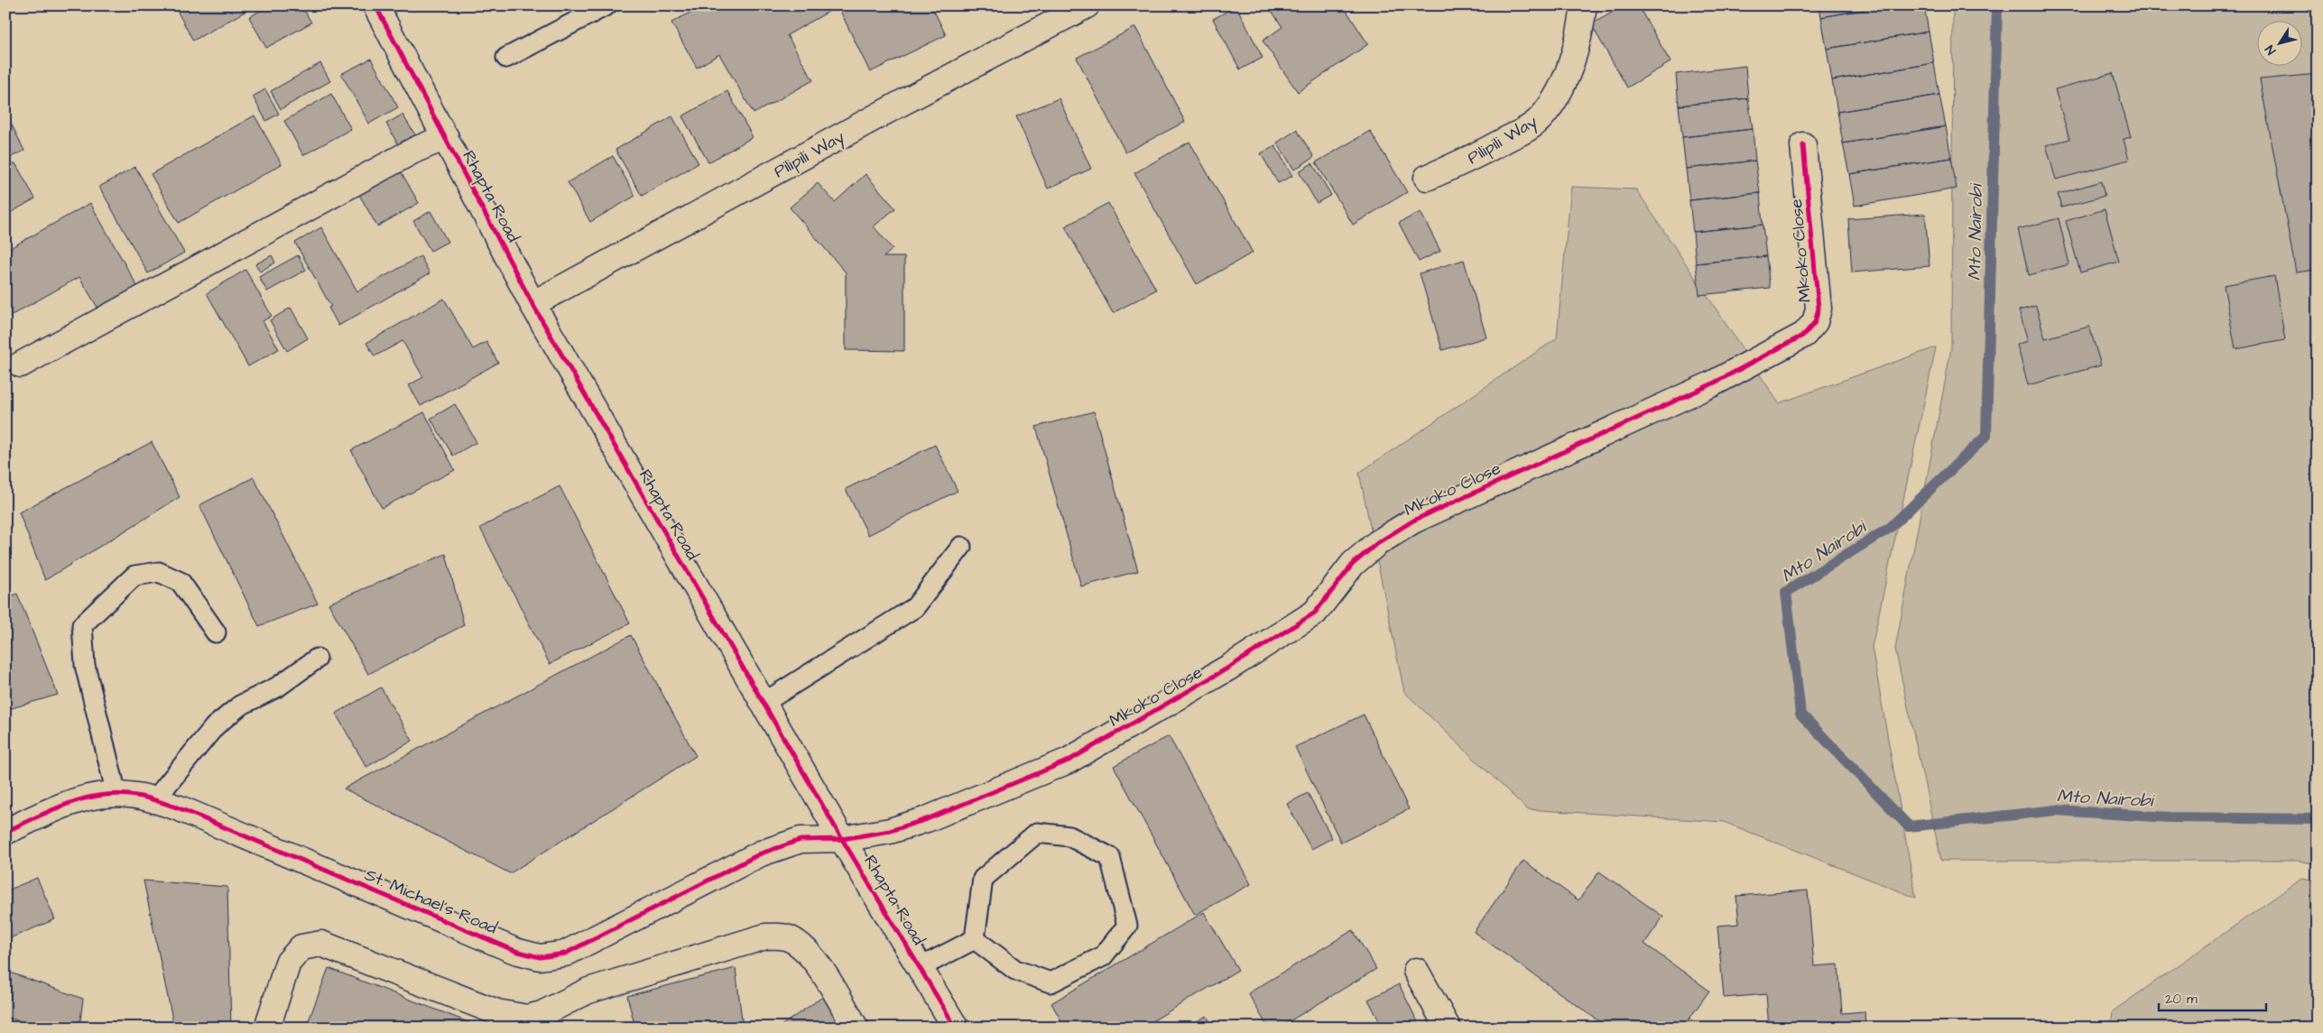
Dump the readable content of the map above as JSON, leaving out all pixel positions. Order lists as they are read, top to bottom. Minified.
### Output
{"streets":{"street":["Pilipili Way","Rhapta Road","Mkoko Close","St. Michael's Road"]},"crossings":[["Pilipili Way","Rhapta Road"],["Rhapta Road","Mkoko Close"],["Rhapta Road","St. Michael's Road"],["Mkoko Close","St. Michael's Road"]],"water":["Mto Nairobi"],"scale_bar":"20 m","north":"bottom left"}
